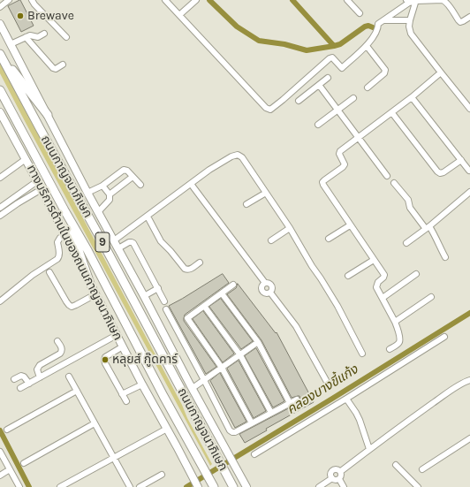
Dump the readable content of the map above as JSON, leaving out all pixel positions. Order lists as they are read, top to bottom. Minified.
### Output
{"streets":{"highway":["ถนนกาญจนาภิเษก","9"],"main road":["ทางบริการด้านในของถนนกาญจนาภิเษก"]},"water":["คลองบางขี้แก้ง"],"places":["Brewave","หลุยส์ กู๊ดคาร์"]}
